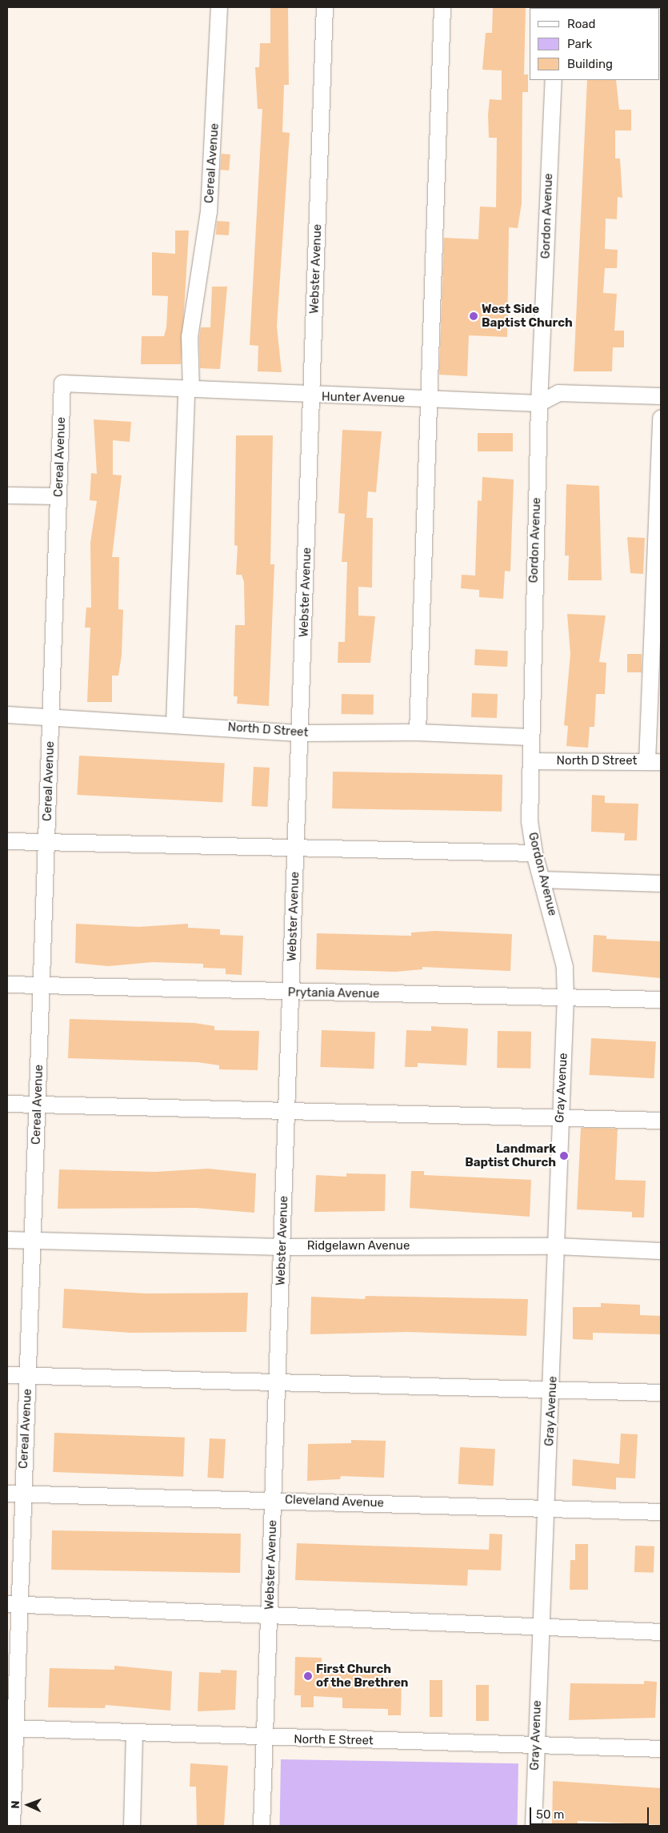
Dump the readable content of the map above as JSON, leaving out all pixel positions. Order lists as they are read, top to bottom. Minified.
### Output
{"streets":{"street":["Cereal Avenue","Gordon Avenue","Webster Avenue","Hunter Avenue","North D Street","Prytania Avenue","Gray Avenue","Ridgelawn Avenue","Cleveland Avenue","North E Street"]},"crossings":[["Cereal Avenue","Hunter Avenue"],["Cereal Avenue","North D Street"],["Cereal Avenue","Prytania Avenue"],["Cereal Avenue","Ridgelawn Avenue"],["Cereal Avenue","Cleveland Avenue"],["Cereal Avenue","North E Street"],["Gordon Avenue","Hunter Avenue"],["Gordon Avenue","North D Street"],["Gordon Avenue","Prytania Avenue"],["Gordon Avenue","Gray Avenue"],["Webster Avenue","Hunter Avenue"],["Webster Avenue","North D Street"],["Webster Avenue","Prytania Avenue"],["Webster Avenue","Ridgelawn Avenue"],["Webster Avenue","Cleveland Avenue"],["Webster Avenue","North E Street"],["Prytania Avenue","Gray Avenue"],["Gray Avenue","Ridgelawn Avenue"],["Gray Avenue","Cleveland Avenue"],["Gray Avenue","North E Street"]],"places":["West Side Baptist Church","Landmark Baptist Church","First Church of the Brethren"],"legend":["Road","Park","Building"],"scale_bar":"50 m","north":"left"}
